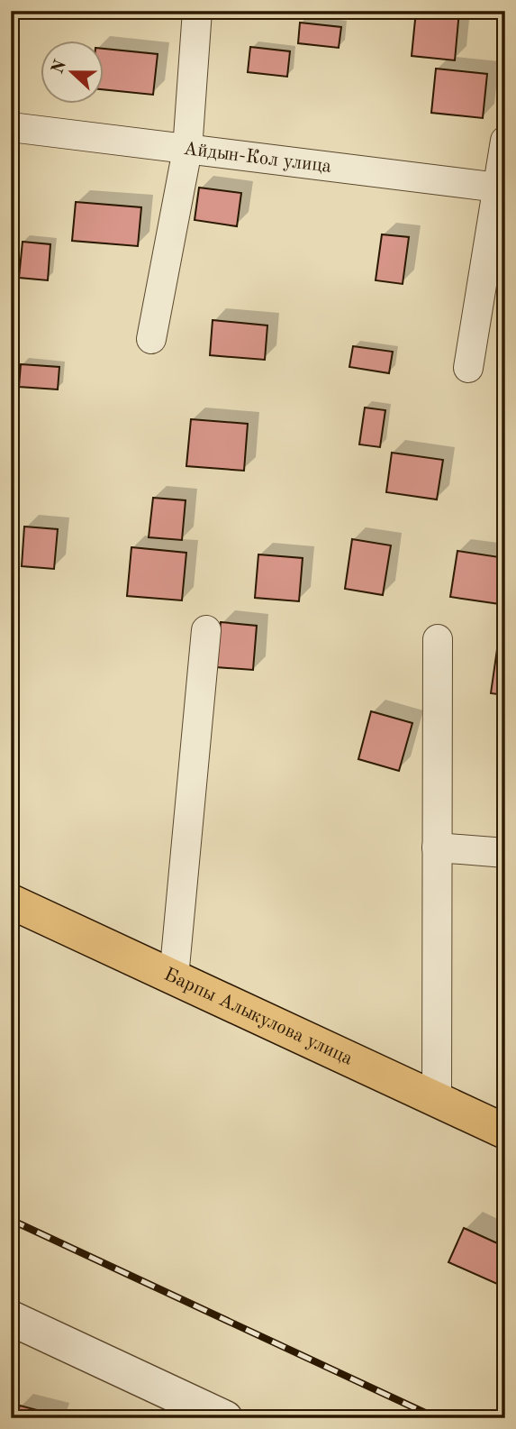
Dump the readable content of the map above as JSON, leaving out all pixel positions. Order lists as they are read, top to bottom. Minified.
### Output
{"streets":{"main road":["Барпы Алыкулова улица"],"street":["Айдын-Кол улица"]},"north":"left"}
